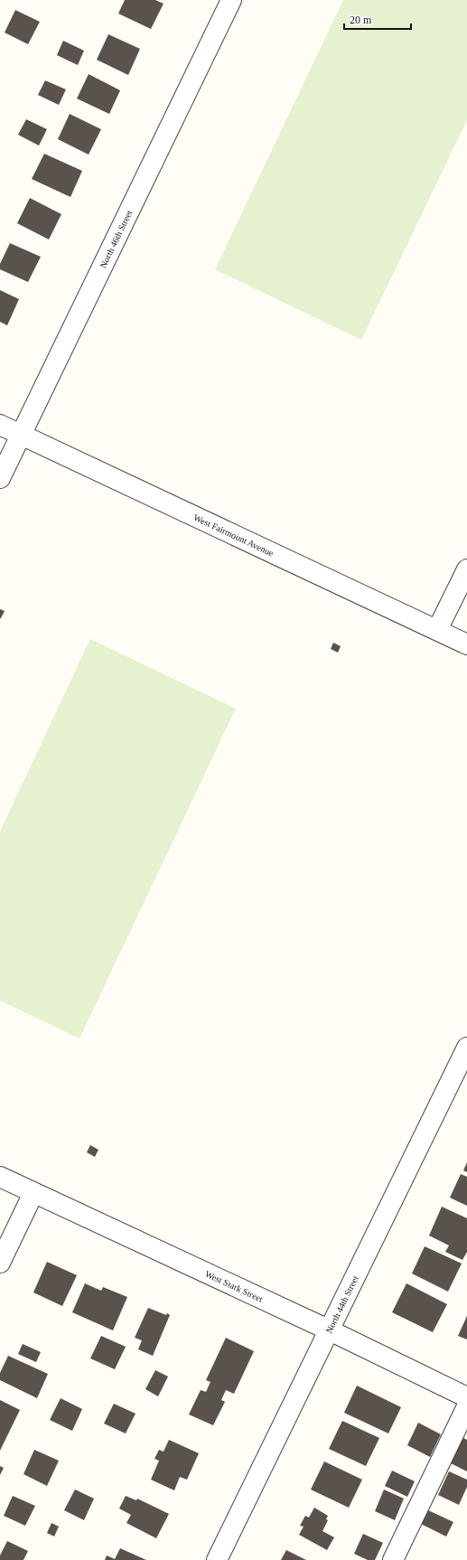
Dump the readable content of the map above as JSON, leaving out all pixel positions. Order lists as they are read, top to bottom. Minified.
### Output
{"streets":{"street":["North 46th Street","West Fairmount Avenue","West Stark Street","North 44th Street"]},"crossings":[["North 46th Street","West Fairmount Avenue"],["West Stark Street","North 44th Street"]],"scale_bar":"20 m"}
